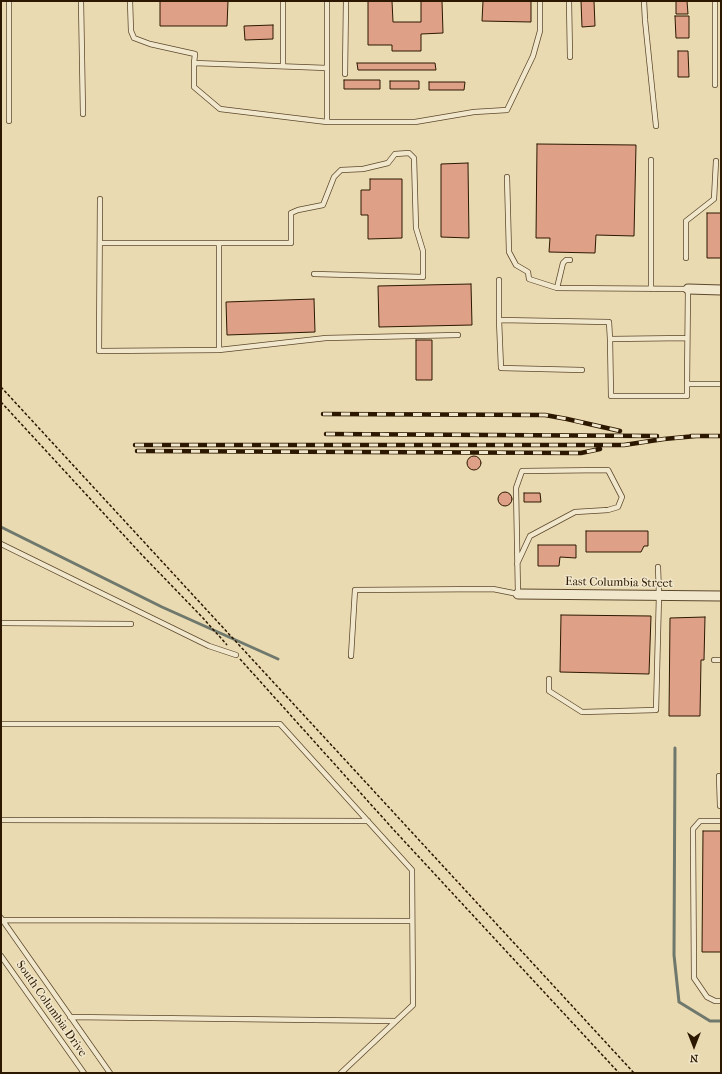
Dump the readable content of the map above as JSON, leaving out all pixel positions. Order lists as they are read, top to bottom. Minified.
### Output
{"streets":{"street":["East Columbia Street"],"lane":["South Columbia Drive"]},"north":"bottom"}
